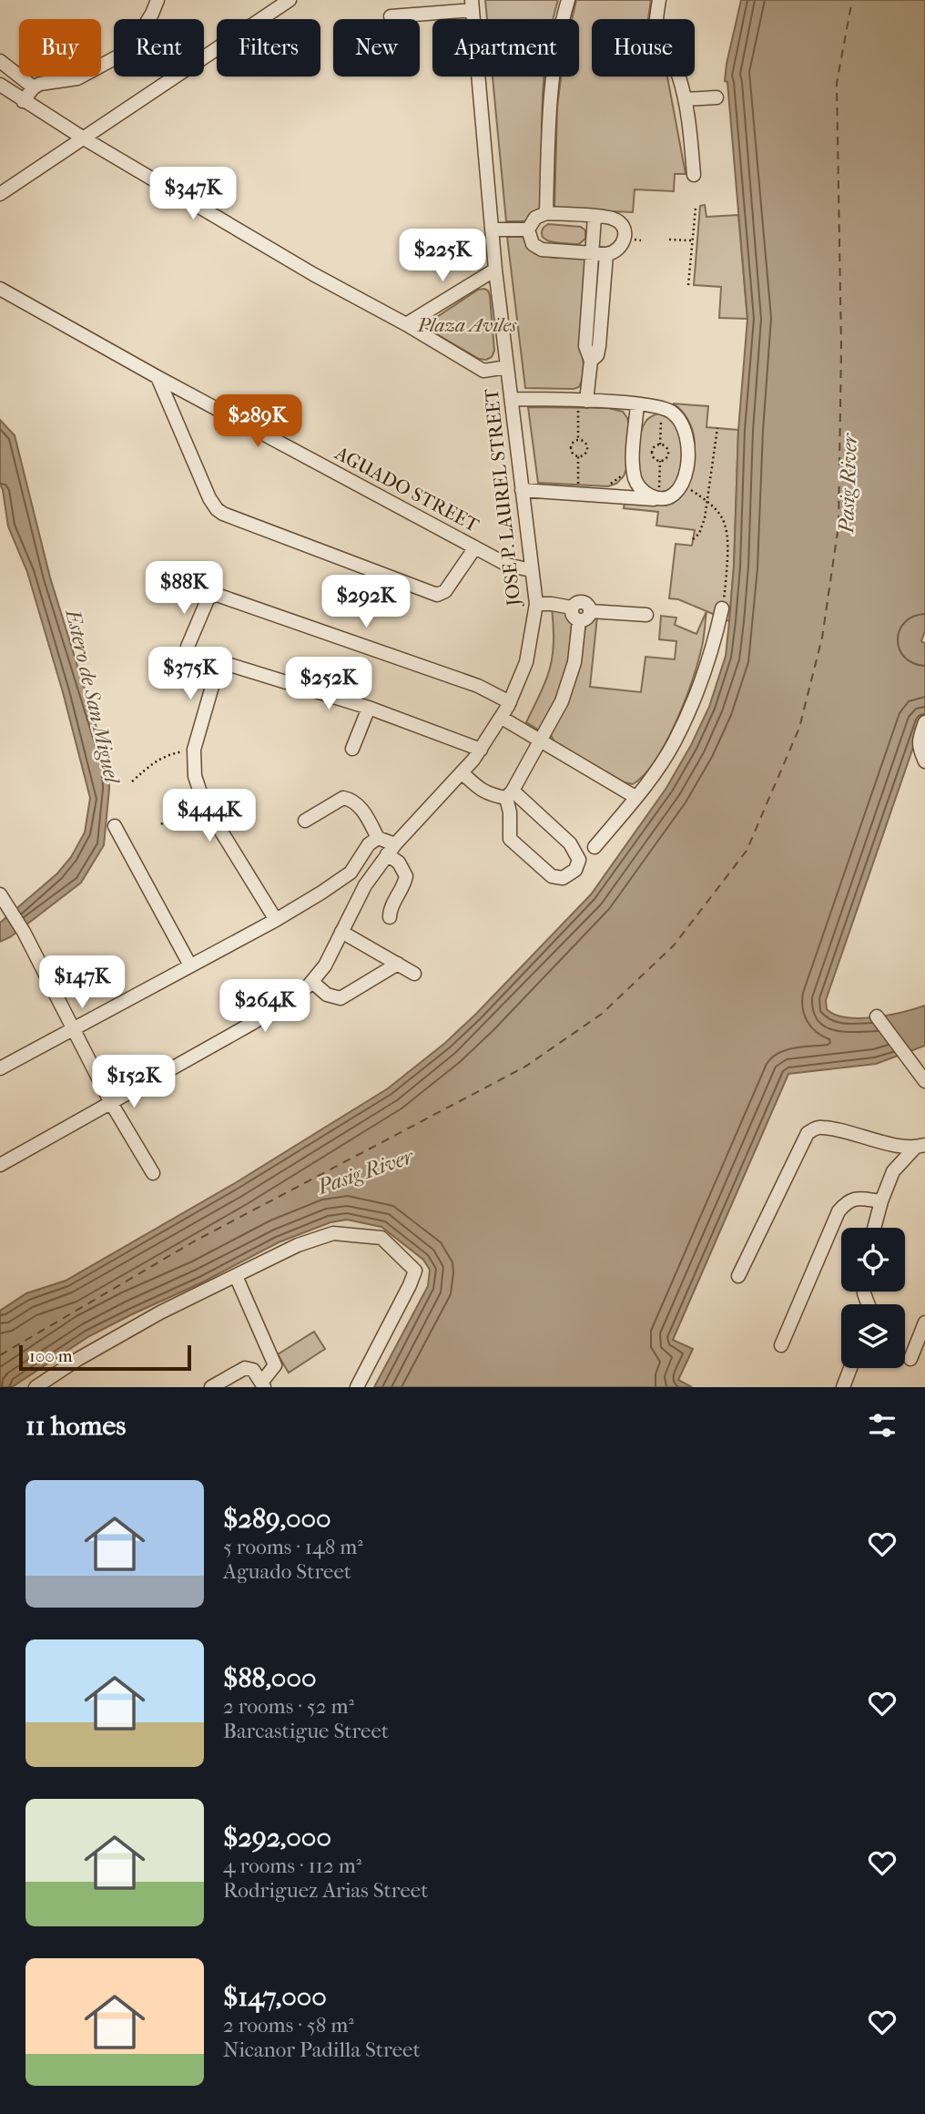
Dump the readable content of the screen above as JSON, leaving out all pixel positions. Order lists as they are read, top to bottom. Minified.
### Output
{"streets":{"street":["AGUADO STREET","JOSE P. LAUREL STREET"]},"crossings":[["AGUADO STREET","JOSE P. LAUREL STREET"]],"water":["Pasig River","Estero de San Miguel"],"parks":["Plaza Aviles"],"scale_bar":"100 m","page":{"chip":["Buy","Rent","Filters","New","Apartment","House"],"price":["$347K","$225K","$289K","$88K","$292K","$375K","$252K","$444K","$147K","$264K","$152K"],"scale":"100 m","heading":"11 homes","list":[{"name":"$289,000","note":"5 rooms · 148 m² · Aguado Street"},{"name":"$88,000","note":"2 rooms · 52 m² · Barcastigue Street"},{"name":"$292,000","note":"4 rooms · 112 m² · Rodriguez Arias Street"},{"name":"$147,000","note":"2 rooms · 58 m² · Nicanor Padilla Street"}]}}
